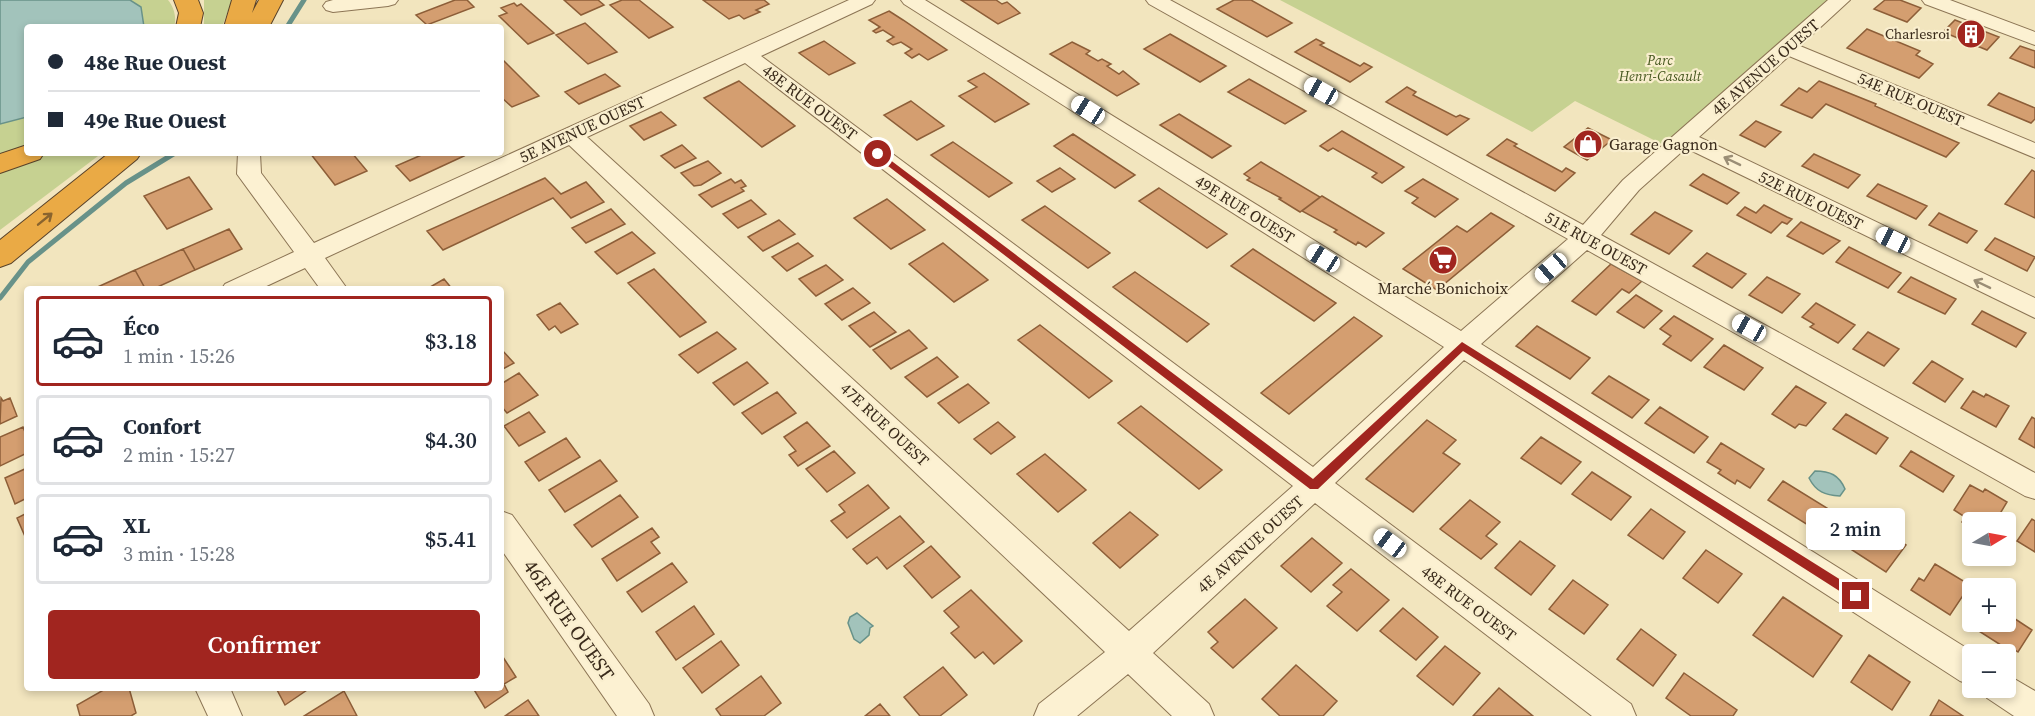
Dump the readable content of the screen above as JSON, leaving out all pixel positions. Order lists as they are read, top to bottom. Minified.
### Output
{"streets":{"street":["4E AVENUE OUEST","54E RUE OUEST","48E RUE OUEST","5E AVENUE OUEST","52E RUE OUEST","49E RUE OUEST","51E RUE OUEST","47E RUE OUEST","46E RUE OUEST"]},"crossings":[["4E AVENUE OUEST","54E RUE OUEST"],["4E AVENUE OUEST","48E RUE OUEST"],["4E AVENUE OUEST","52E RUE OUEST"],["4E AVENUE OUEST","49E RUE OUEST"],["4E AVENUE OUEST","51E RUE OUEST"],["4E AVENUE OUEST","47E RUE OUEST"],["48E RUE OUEST","5E AVENUE OUEST"],["5E AVENUE OUEST","47E RUE OUEST"]],"one_way":["52E RUE OUEST"],"parks":["Parc Henri-Casault"],"places":{"building":["Charlesroi"],"shop":["Garage Gagnon"],"supermarket":["Marché Bonichoix"]},"north":"right","page":{"banner":["48e Rue Ouest","49e Rue Ouest"],"list":[{"name":"Éco","note":"1 min · 15:26","value":"$3.18"},{"name":"Confort","note":"2 min · 15:27","value":"$4.30"},{"name":"XL","note":"3 min · 15:28","value":"$5.41"}],"bubble":"2 min","map_buttons":["+","−"],"buttons":"Confirmer"}}
